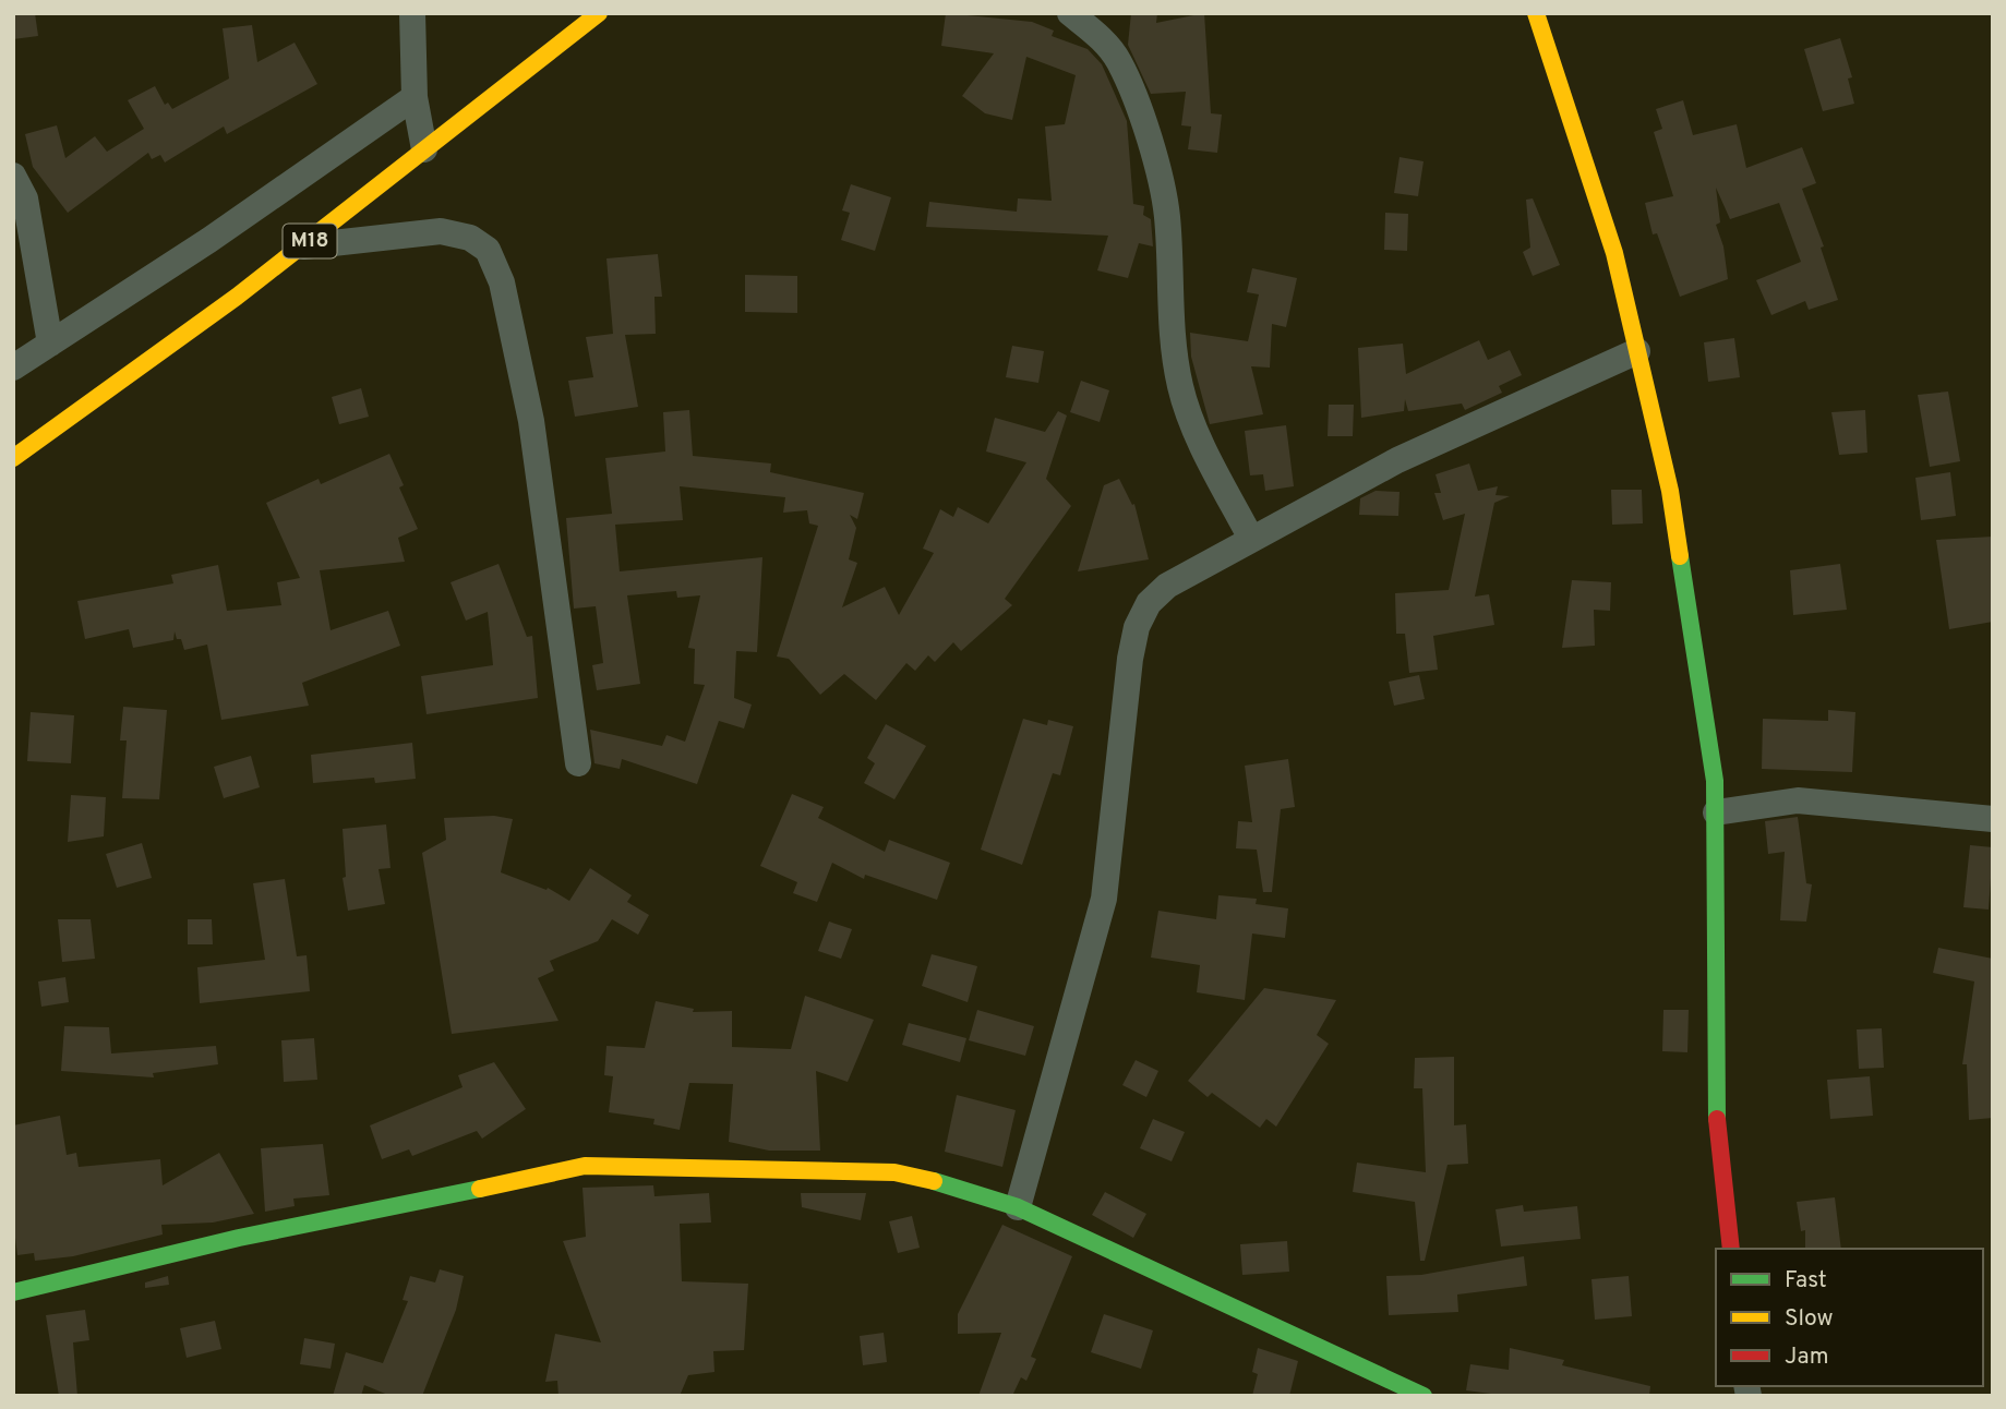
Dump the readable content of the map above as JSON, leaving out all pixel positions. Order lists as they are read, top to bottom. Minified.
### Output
{"streets":{"street":["M18"]},"legend":["Fast","Slow","Jam"]}
